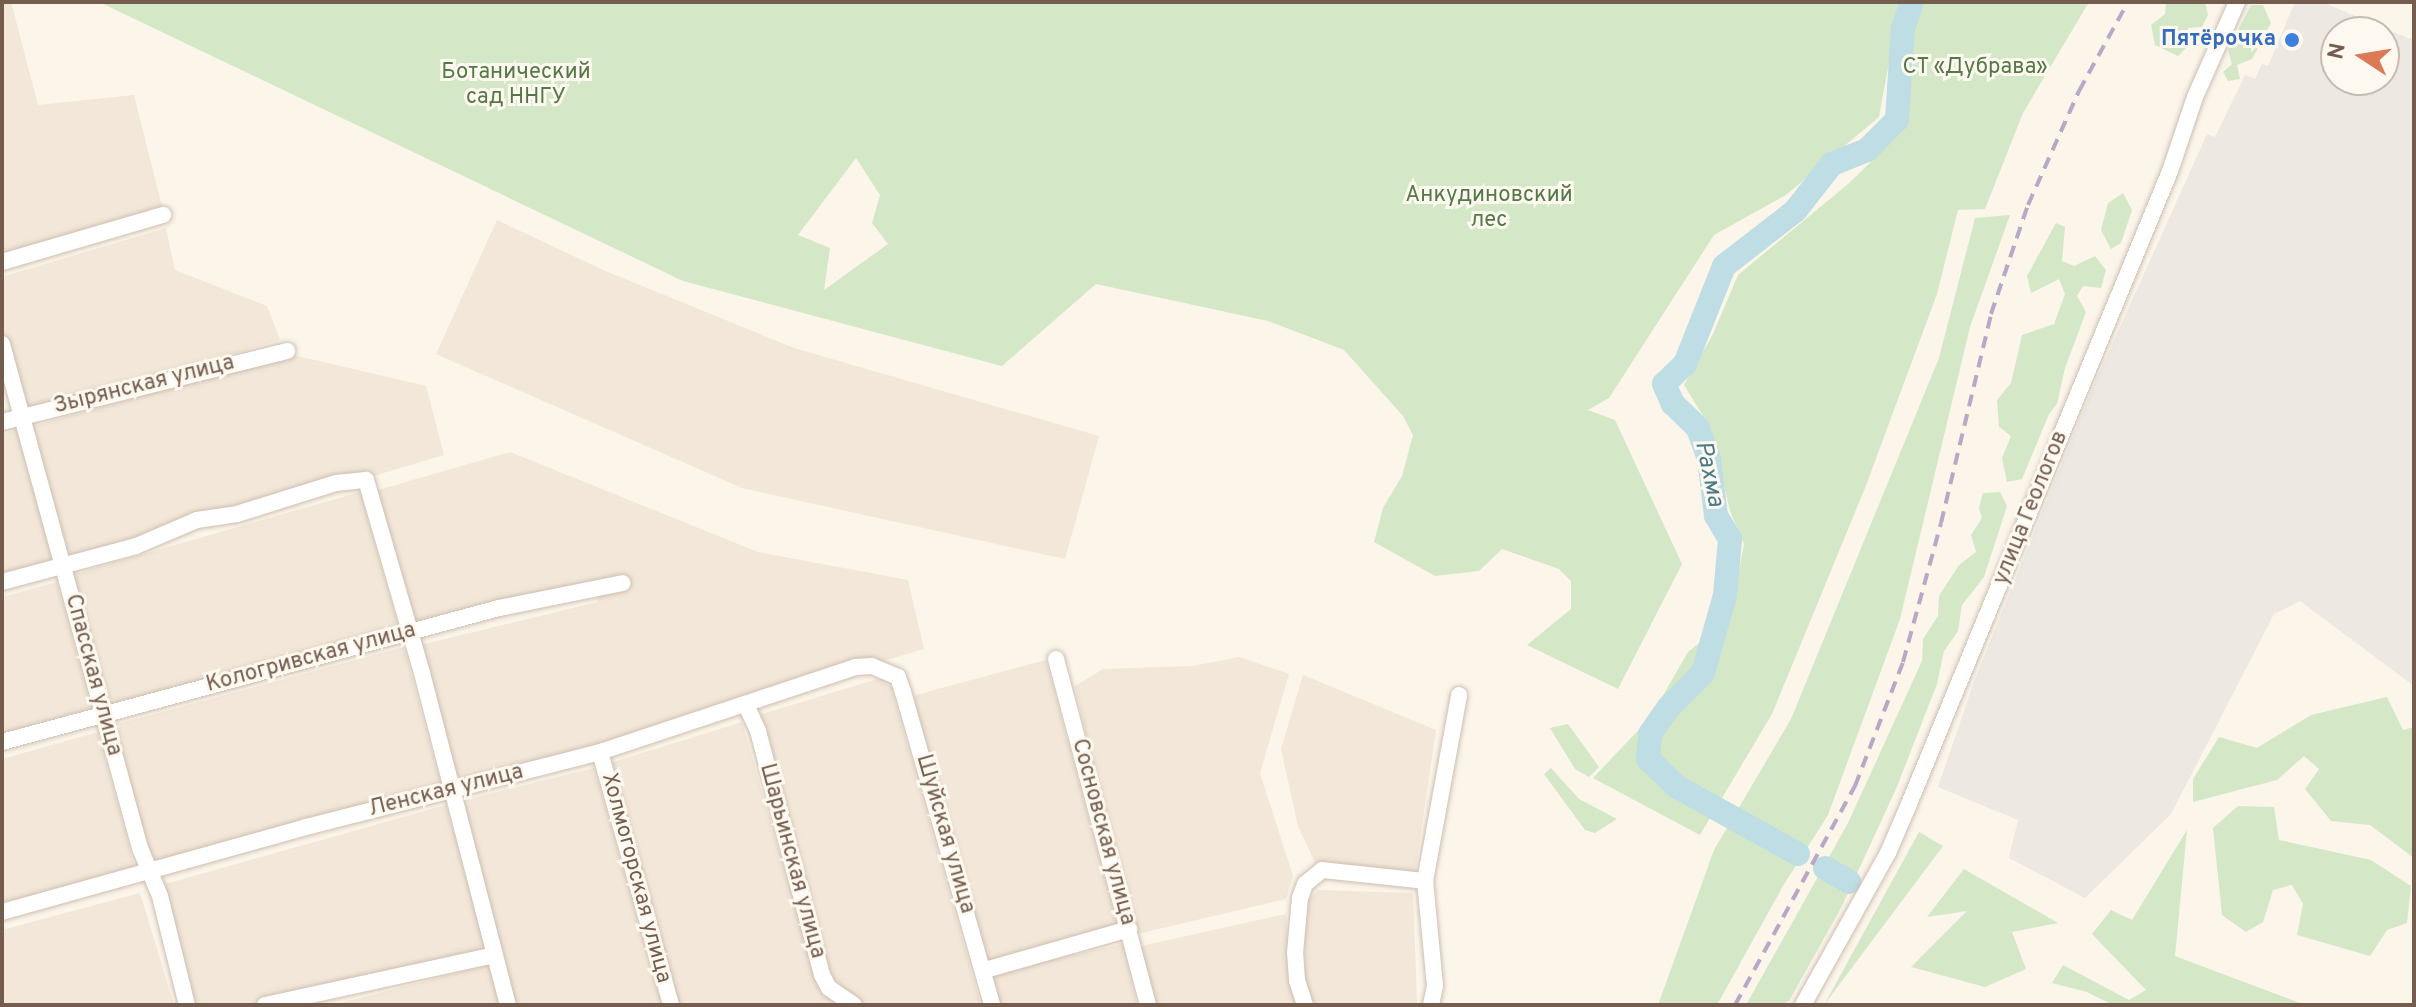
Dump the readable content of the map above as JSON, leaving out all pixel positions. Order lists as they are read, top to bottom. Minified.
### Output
{"streets":{"street":["Зырянская улица","улица Геологов","Кологривская улица","Спасская улица","Ленская улица","Сосновская улица","Шуйская улица","Шарьинская улица","Холмогорская улица"]},"crossings":[["Зырянская улица","Спасская улица"],["Кологривская улица","Спасская улица"],["Спасская улица","Ленская улица"],["Ленская улица","Шуйская улица"],["Ленская улица","Шарьинская улица"],["Ленская улица","Холмогорская улица"]],"water":["Рахма"],"parks":["СТ «Дубрава»","Ботанический сад ННГУ","Анкудиновский лес"],"places":["Пятёрочка"],"north":"left"}
